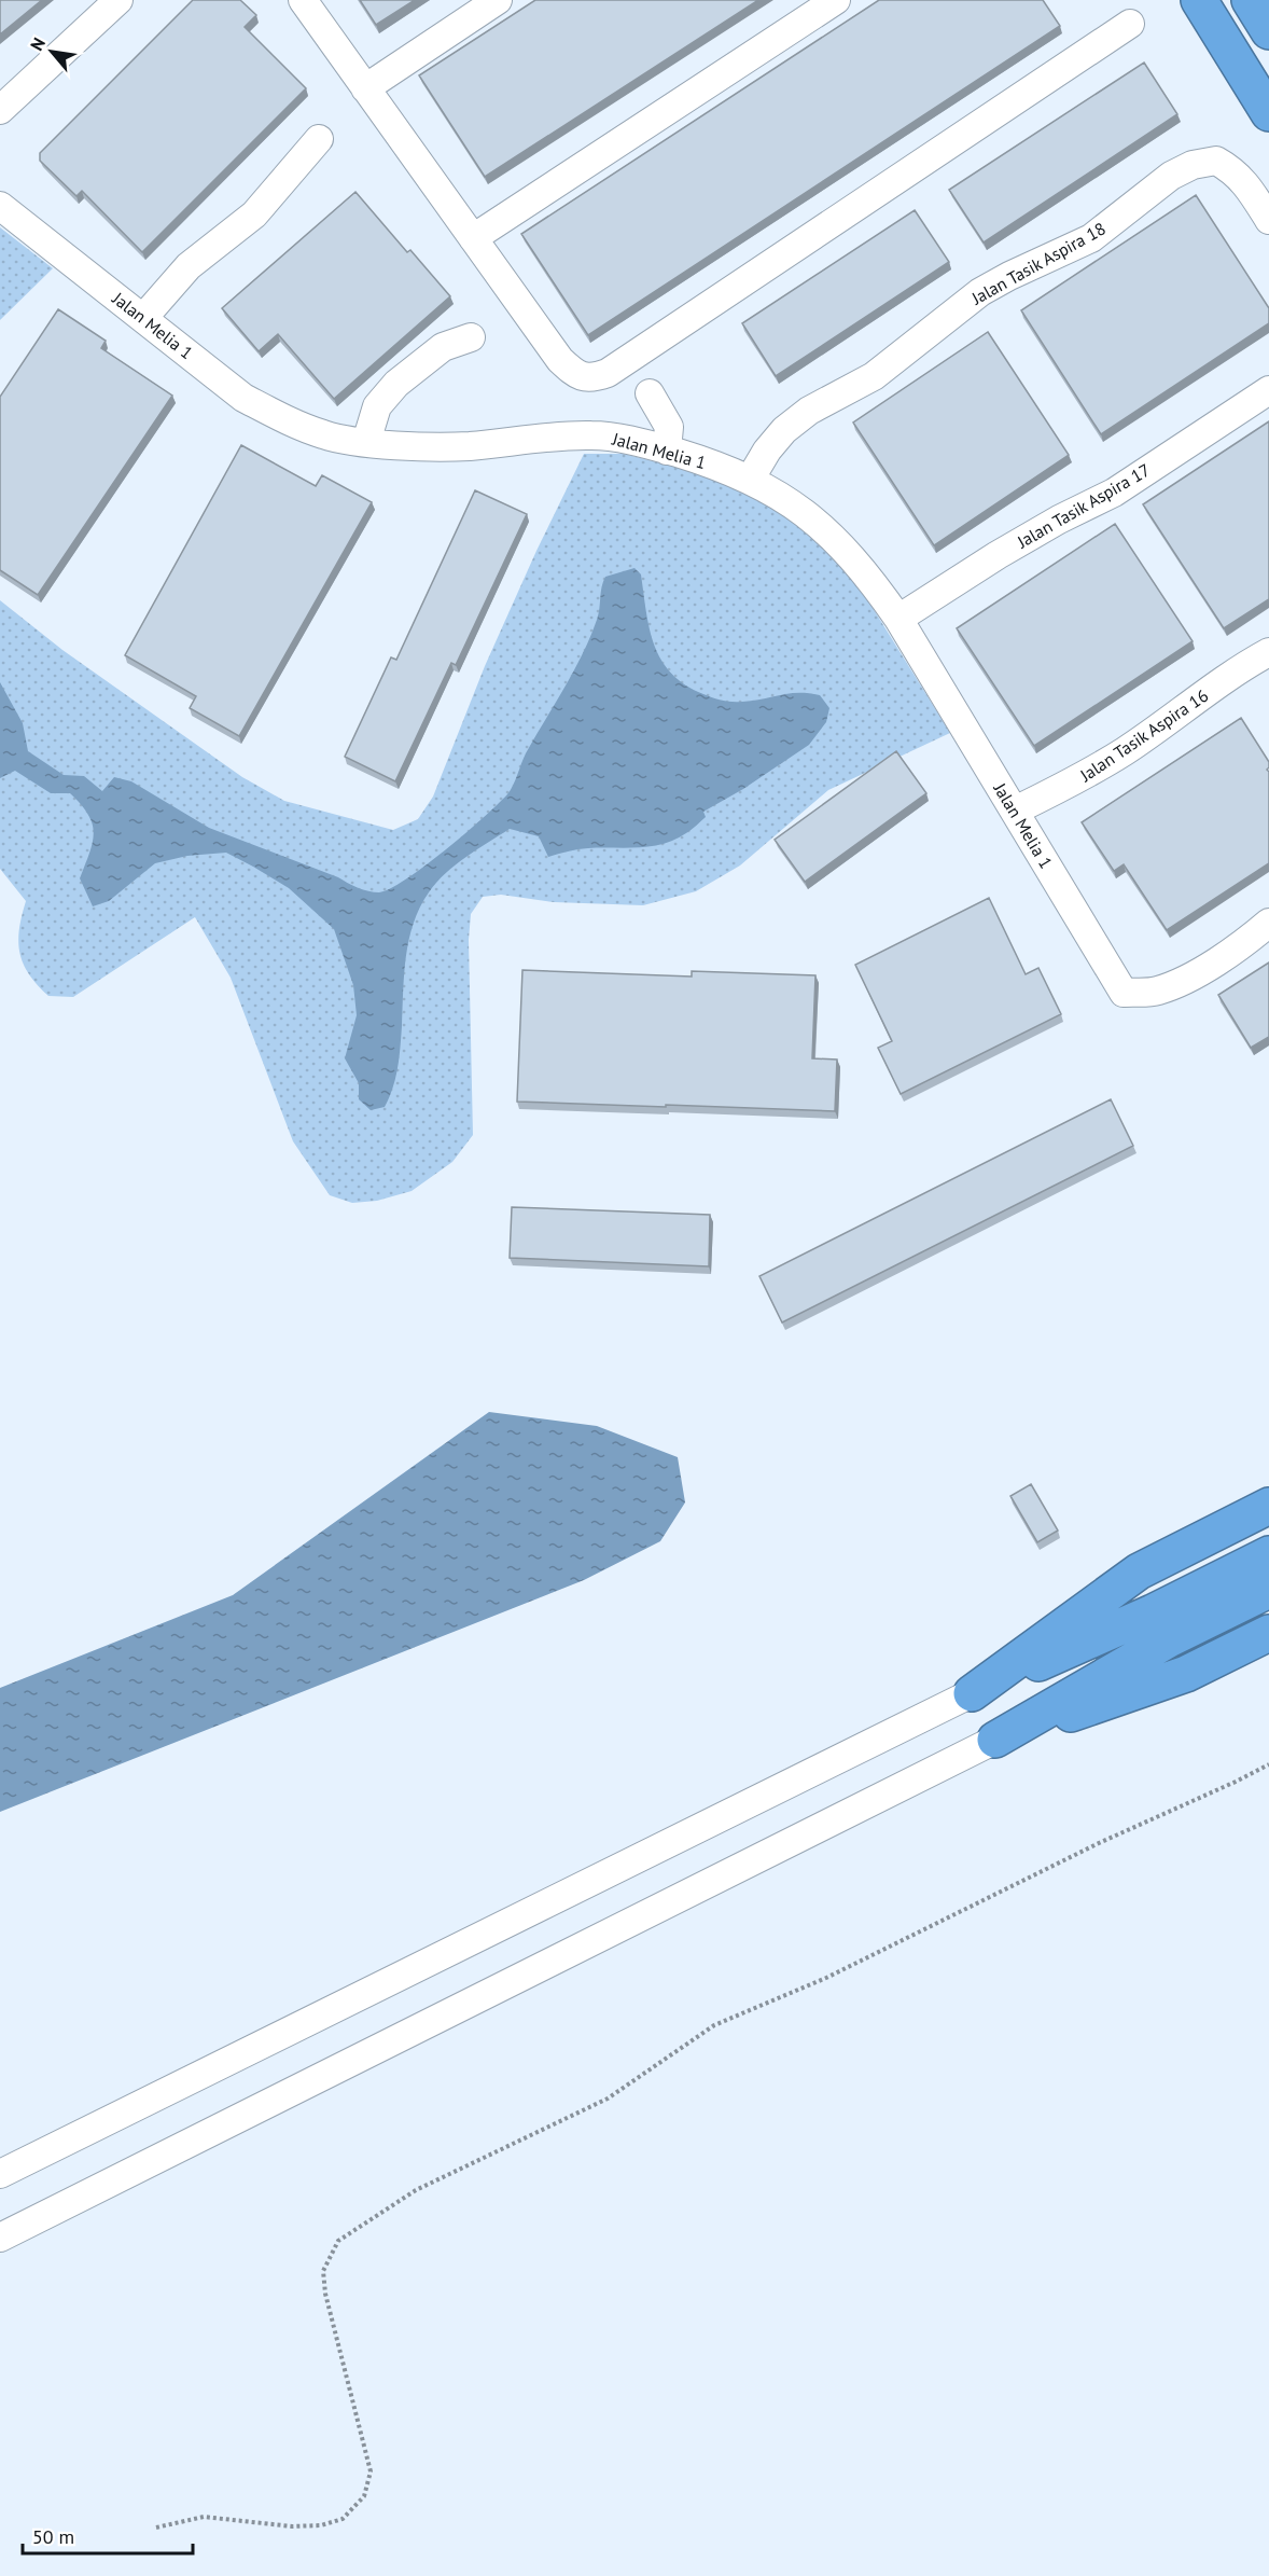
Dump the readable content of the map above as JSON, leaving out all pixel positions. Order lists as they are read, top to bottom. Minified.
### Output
{"streets":{"street":["Jalan Tasik Aspira 18","Jalan Melia 1","Jalan Tasik Aspira 17","Jalan Tasik Aspira 16"]},"crossings":[["Jalan Tasik Aspira 18","Jalan Melia 1"],["Jalan Melia 1","Jalan Tasik Aspira 17"],["Jalan Melia 1","Jalan Tasik Aspira 16"]],"scale_bar":"50 m","north":"top left"}
